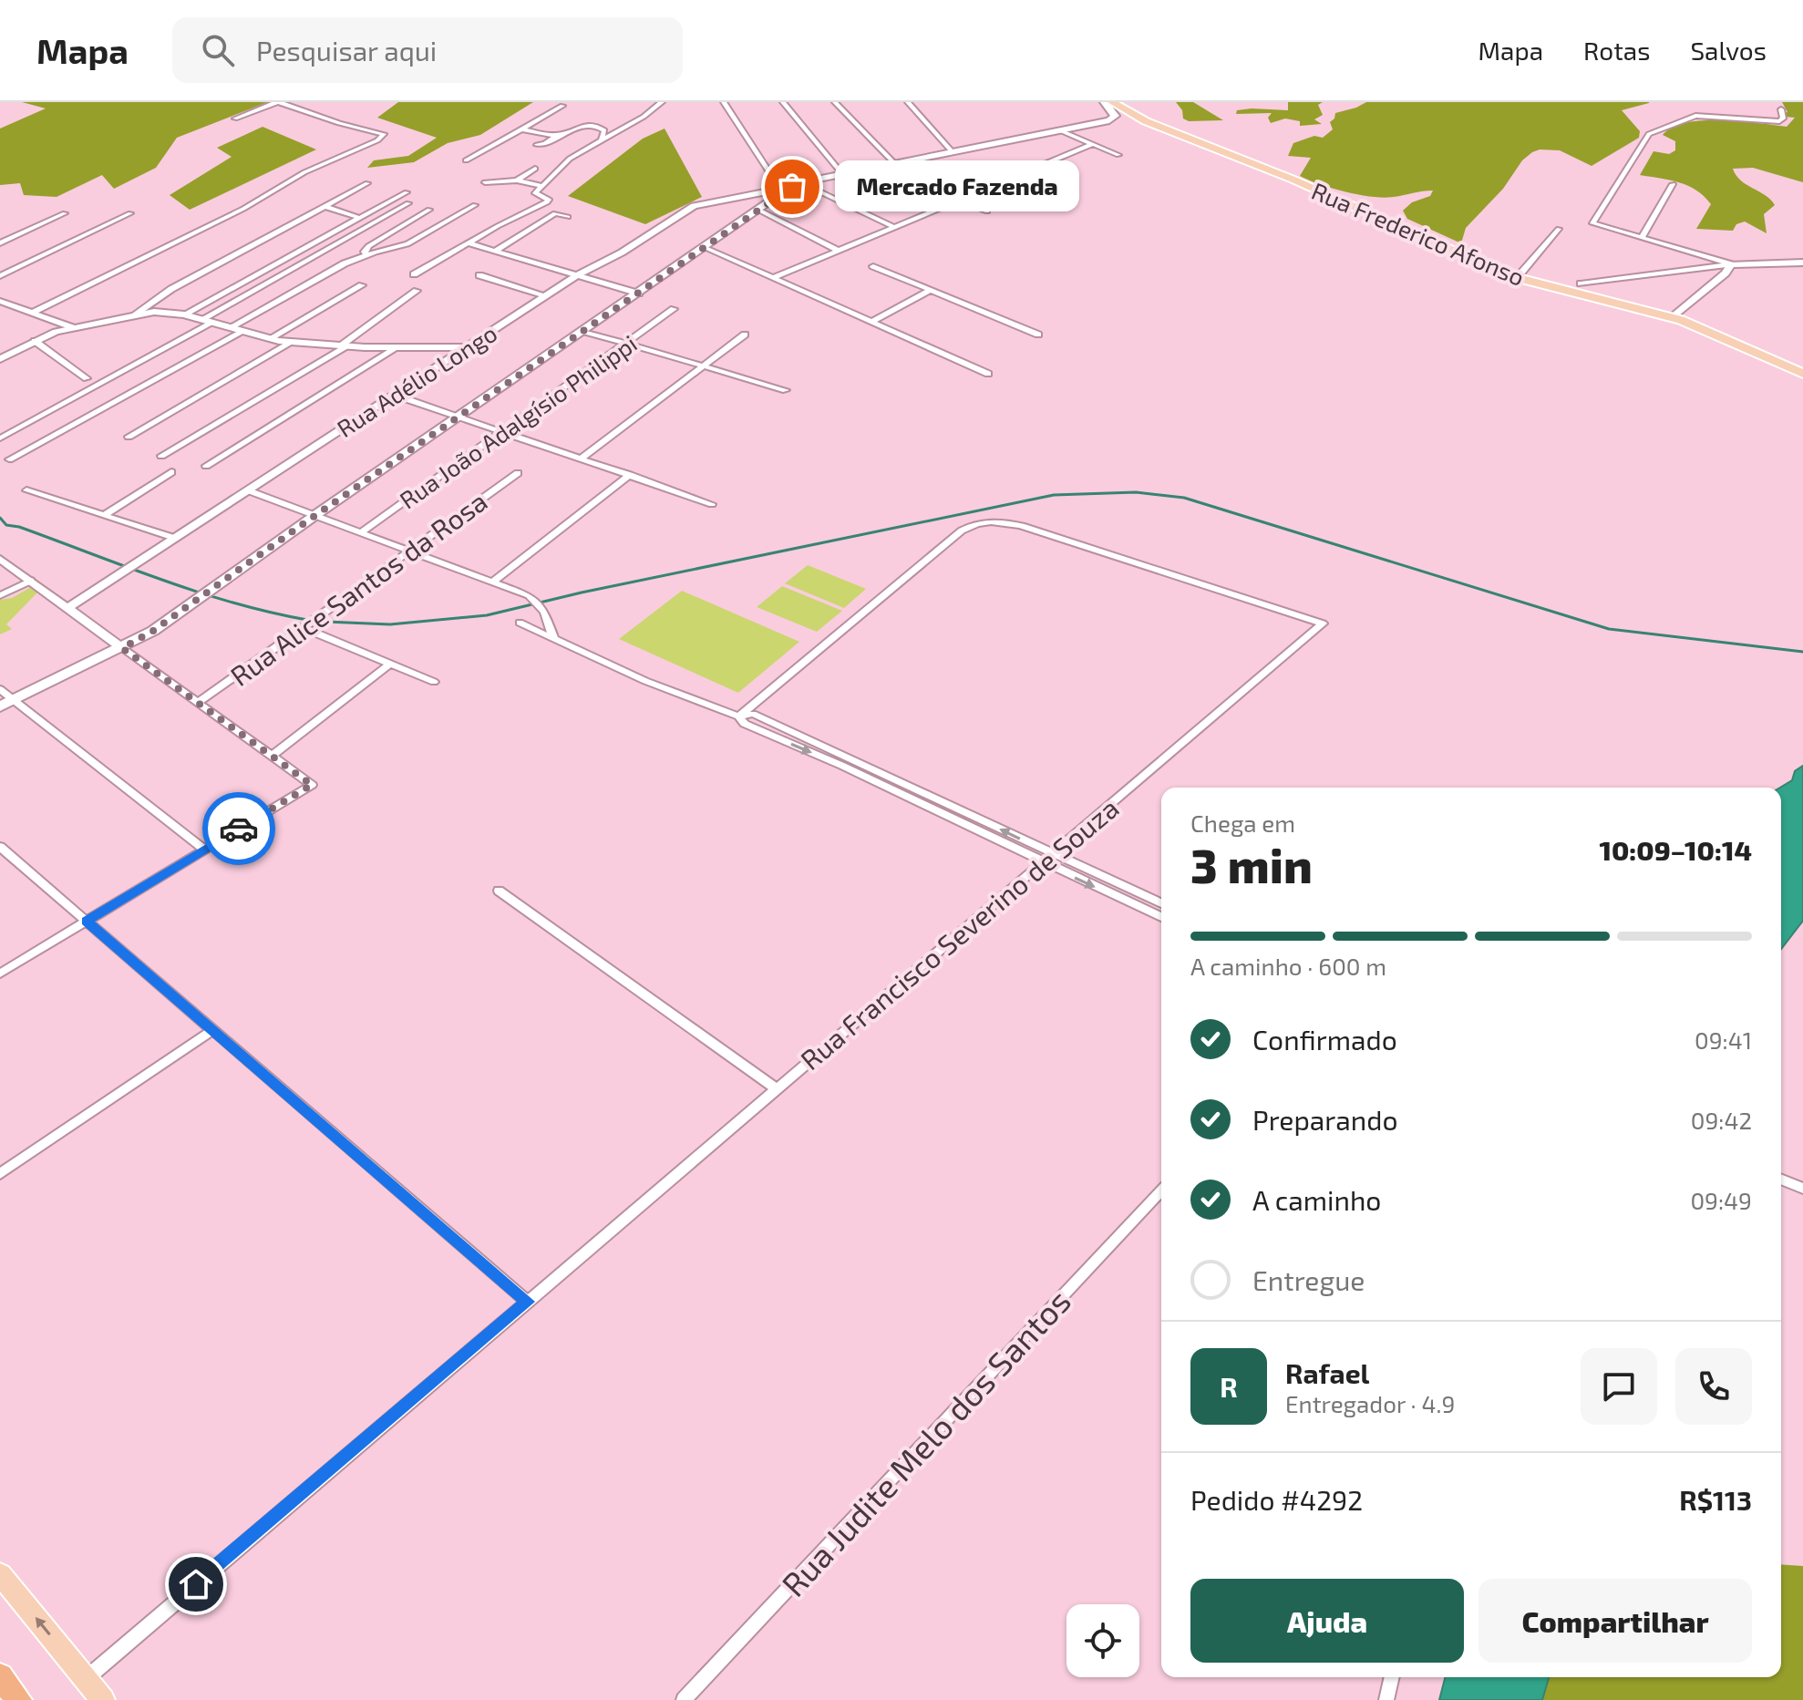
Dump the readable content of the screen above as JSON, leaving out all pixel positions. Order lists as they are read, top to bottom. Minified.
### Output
{"streets":{"main road":["Rua Frederico Afonso"],"street":["Rua Adélio Longo","Rua João Adalgísio Philippi","Rua Alice Santos da Rosa","Rua Francisco Severino de Souza","Rua Judite Melo dos Santos"]},"places":["Mercado Fazenda"],"page":{"header":"Mapa","search":"Pesquisar aqui","nav":["Mapa","Rotas","Salvos"],"bubble":"Mercado Fazenda","heading":["3 min","Chega em","10:09–10:14"],"panel":["Rafael","Entregador · 4.9","Pedido #4292","R$113"],"bar":"A caminho · 600 m","list":[["Confirmado","09:41"],["Preparando","09:42"],["A caminho","09:49"],"Entregue"],"round":"R","buttons":["Ajuda","Compartilhar"]}}
